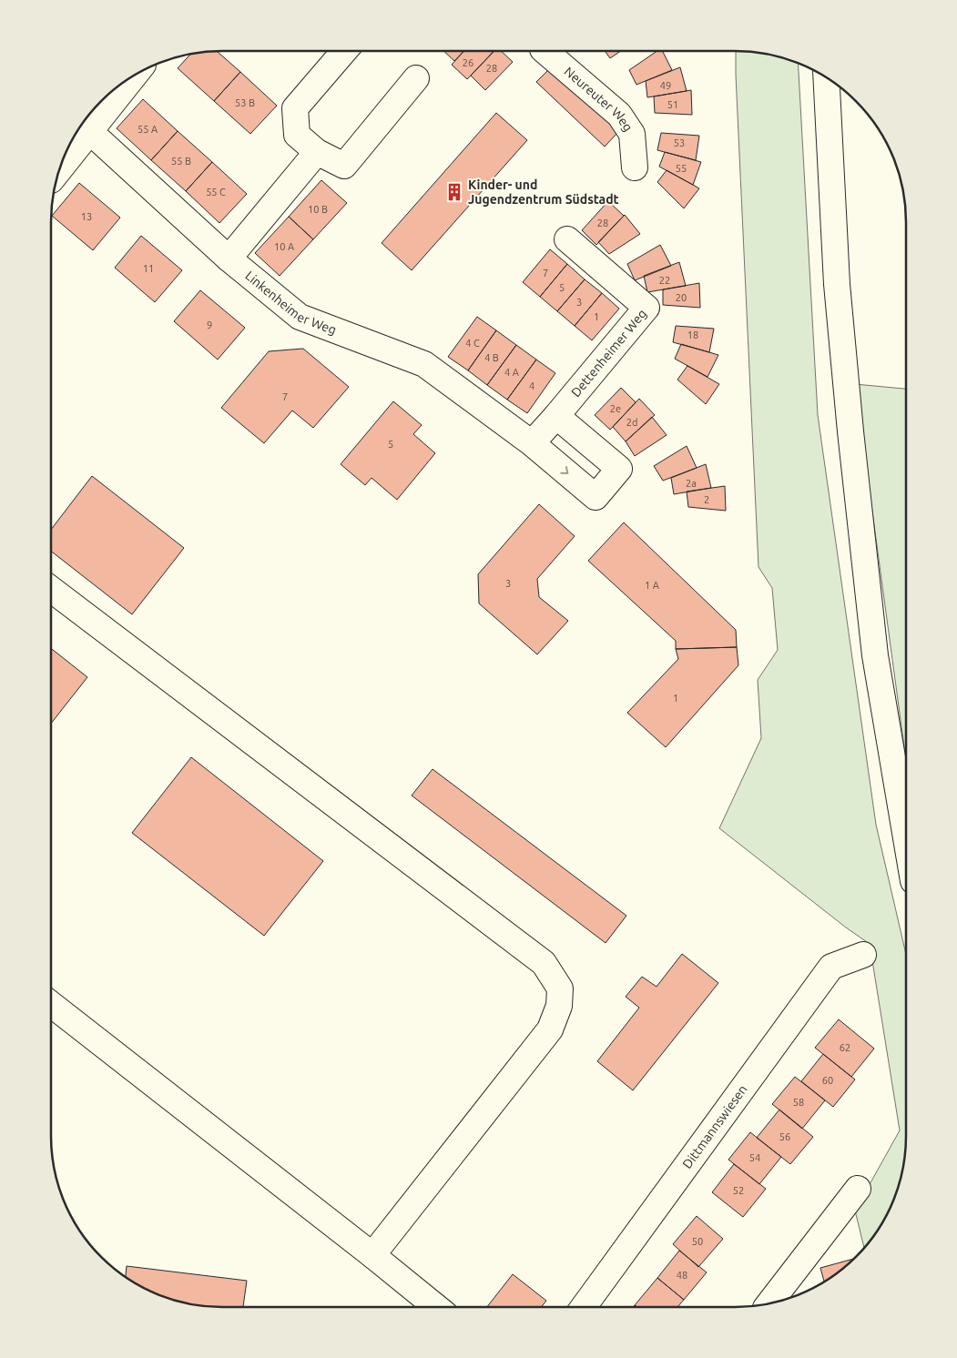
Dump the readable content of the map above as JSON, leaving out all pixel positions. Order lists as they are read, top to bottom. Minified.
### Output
{"streets":{"street":["Neureuter Weg","Linkenheimer Weg","Dettenheimer Weg","Dittmannswiesen"]},"crossings":[["Linkenheimer Weg","Dettenheimer Weg"]],"places":{"building":["Kinder- und Jugendzentrum Südstadt"]},"house_numbers":["26","28","49","53 B","51","55 A","53","55 B","55","55 C","10 B","13","28","10 A","11","7","22","5","20","3","1","9","18","4 C","4 B","4 A","4","7","2e","2d","5","2a","2","3","1 A","1","62","60","58","56","54","52","50","48"]}
